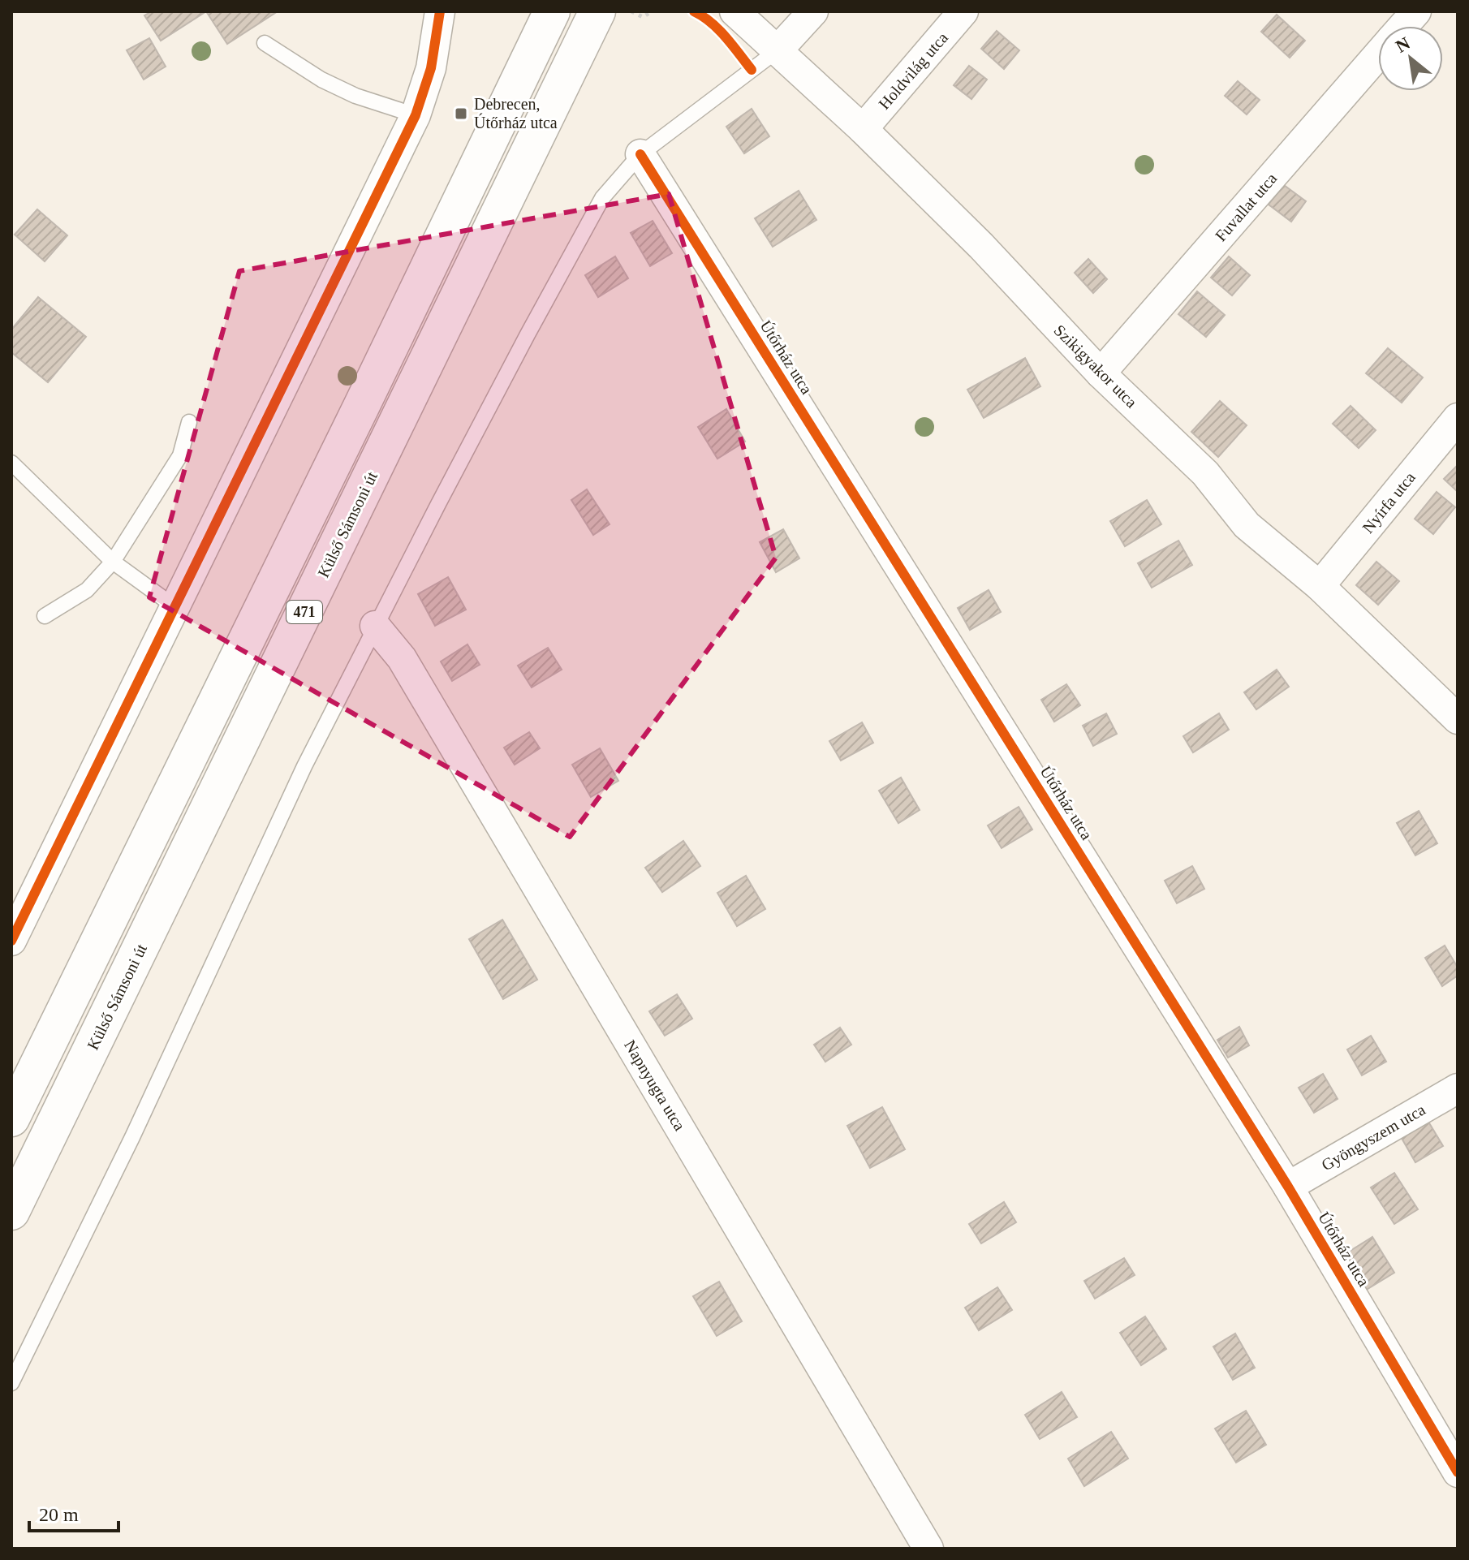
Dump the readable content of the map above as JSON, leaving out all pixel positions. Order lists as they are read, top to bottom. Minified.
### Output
{"streets":{"main road":["Külső Sámsoni út","471"],"street":["Holdvilág utca","Fuvallat utca","Útőrház utca","Szikigyakor utca","Nyírfa utca","Napnyugta utca","Gyöngyszem utca"]},"crossings":[["Holdvilág utca","Szikigyakor utca"],["Fuvallat utca","Szikigyakor utca"],["Útőrház utca","Gyöngyszem utca"],["Szikigyakor utca","Nyírfa utca"]],"places":{"transit":["Debrecen, Útőrház utca"]},"scale_bar":"20 m","north":"top left"}
